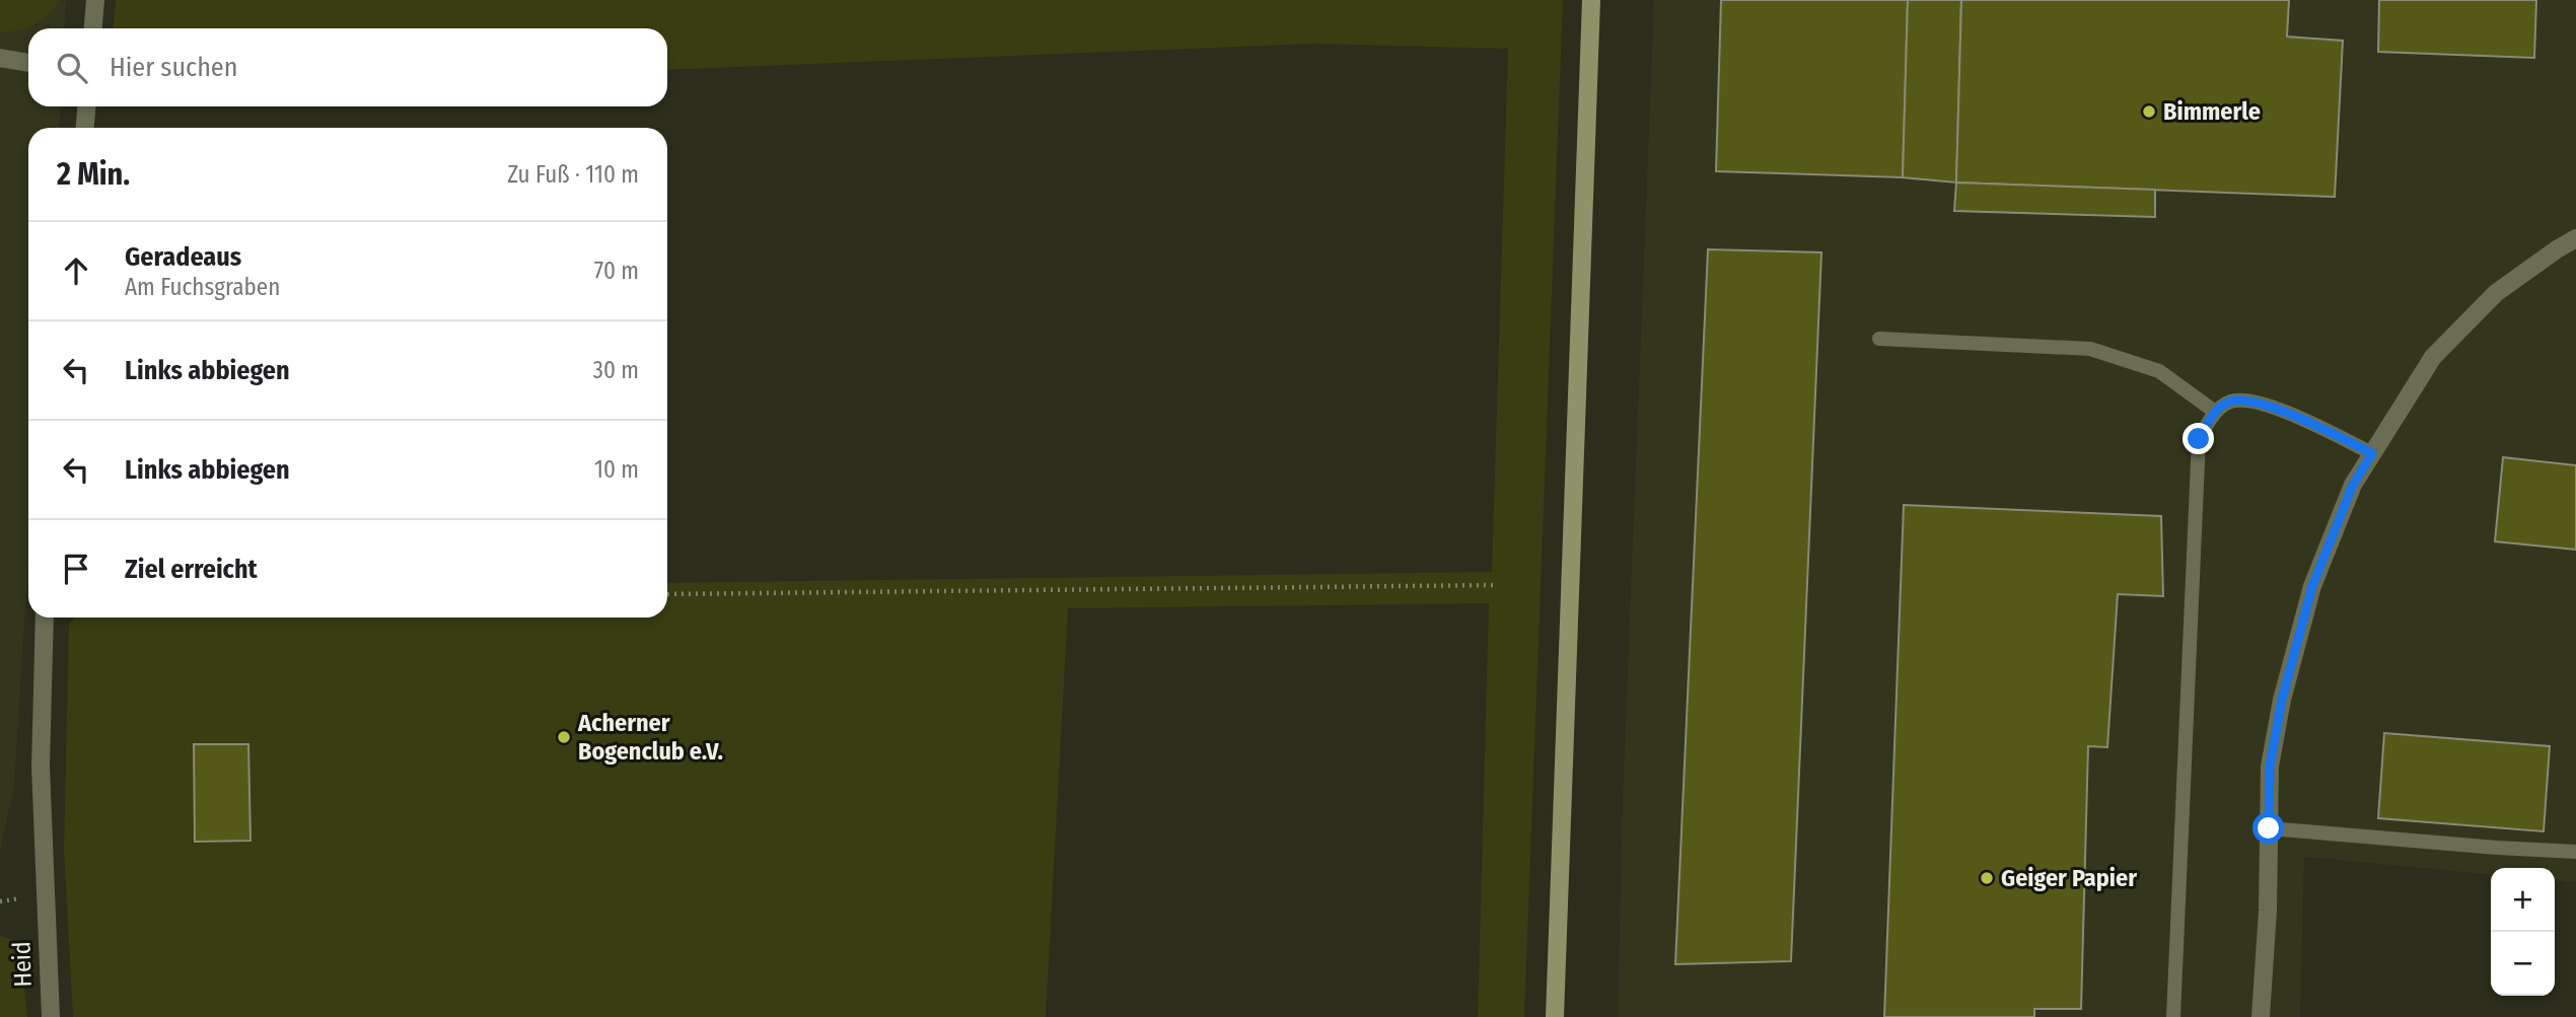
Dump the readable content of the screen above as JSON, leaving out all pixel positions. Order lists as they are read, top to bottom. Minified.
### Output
{"streets":{"street":["Heid"]},"places":["Bimmerle","Acherner Bogenclub e.V.","Geiger Papier"],"page":{"search":"Hier suchen","heading":["2 Min.","Zu Fuß · 110 m"],"list":[["Geradeaus","Am Fuchsgraben","70 m"],["Links abbiegen","30 m"],["Links abbiegen","10 m"],"Ziel erreicht"],"map_buttons":["+","−"]}}
